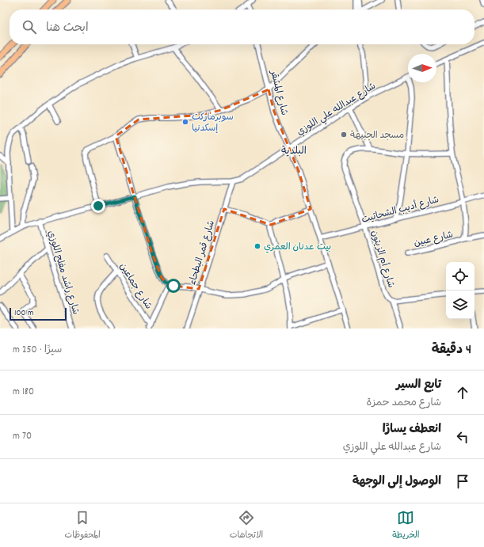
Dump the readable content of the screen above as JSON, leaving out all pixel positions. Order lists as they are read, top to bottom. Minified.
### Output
{"streets":{"street":["شارع المشقر","شارع عبدالله علي اللوزي","شارع أديب الشحاتيت","شارع عبين","شارع قمر البطحاء","شارع أم الزيتون","شارع راشد مفلح اللوزي","شارع جماعين"]},"crossings":[["شارع المشقر","شارع عبدالله علي اللوزي"],["شارع المشقر","شارع أديب الشحاتيت"],["شارع عبدالله علي اللوزي","شارع قمر البطحاء"],["شارع عبدالله علي اللوزي","شارع راشد مفلح اللوزي"],["شارع أديب الشحاتيت","شارع عبين"],["شارع أديب الشحاتيت","شارع أم الزيتون"]],"districts":["البلدية"],"places":["سوبرماركت إسكدنيا","مسجد الجبيهة","بيت عدنان العمري"],"scale_bar":"100 m","north":"right","page":{"search":"ابحث هنا","scale":"100 m","heading":["4 دقيقة","سيرًا · 250 m"],"list":[["تابع السير","شارع محمد حمزة","180 m"],["انعطف يسارًا","شارع عبدالله علي اللوزي","70 m"],"الوصول إلى الوجهة"],"nav":["الخريطة","الاتجاهات","المحفوظات"]}}
